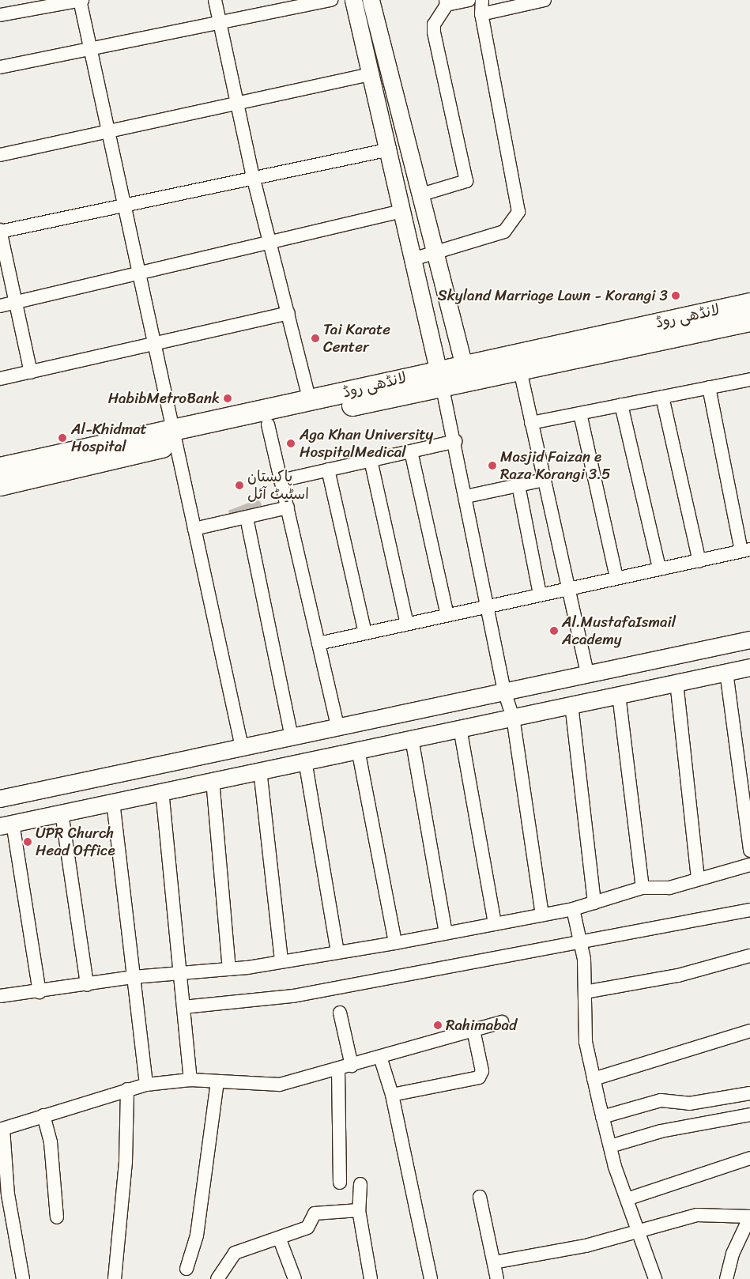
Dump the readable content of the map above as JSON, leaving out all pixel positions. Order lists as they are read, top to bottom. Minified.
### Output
{"streets":{"main road":["لانڈھی روڈ"]},"places":["Skyland Marriage Lawn - Korangi 3","Tai Karate Center","HabibMetroBank","Al-Khidmat Hospital","Aga Khan University HospitalMedical","Masjid Faizan e Raza Korangi 3.5","پاکستان اسٹیٹ آئل","Al.MustafaIsmail Academy","UPR Church Head Office","Rahimabad"]}
